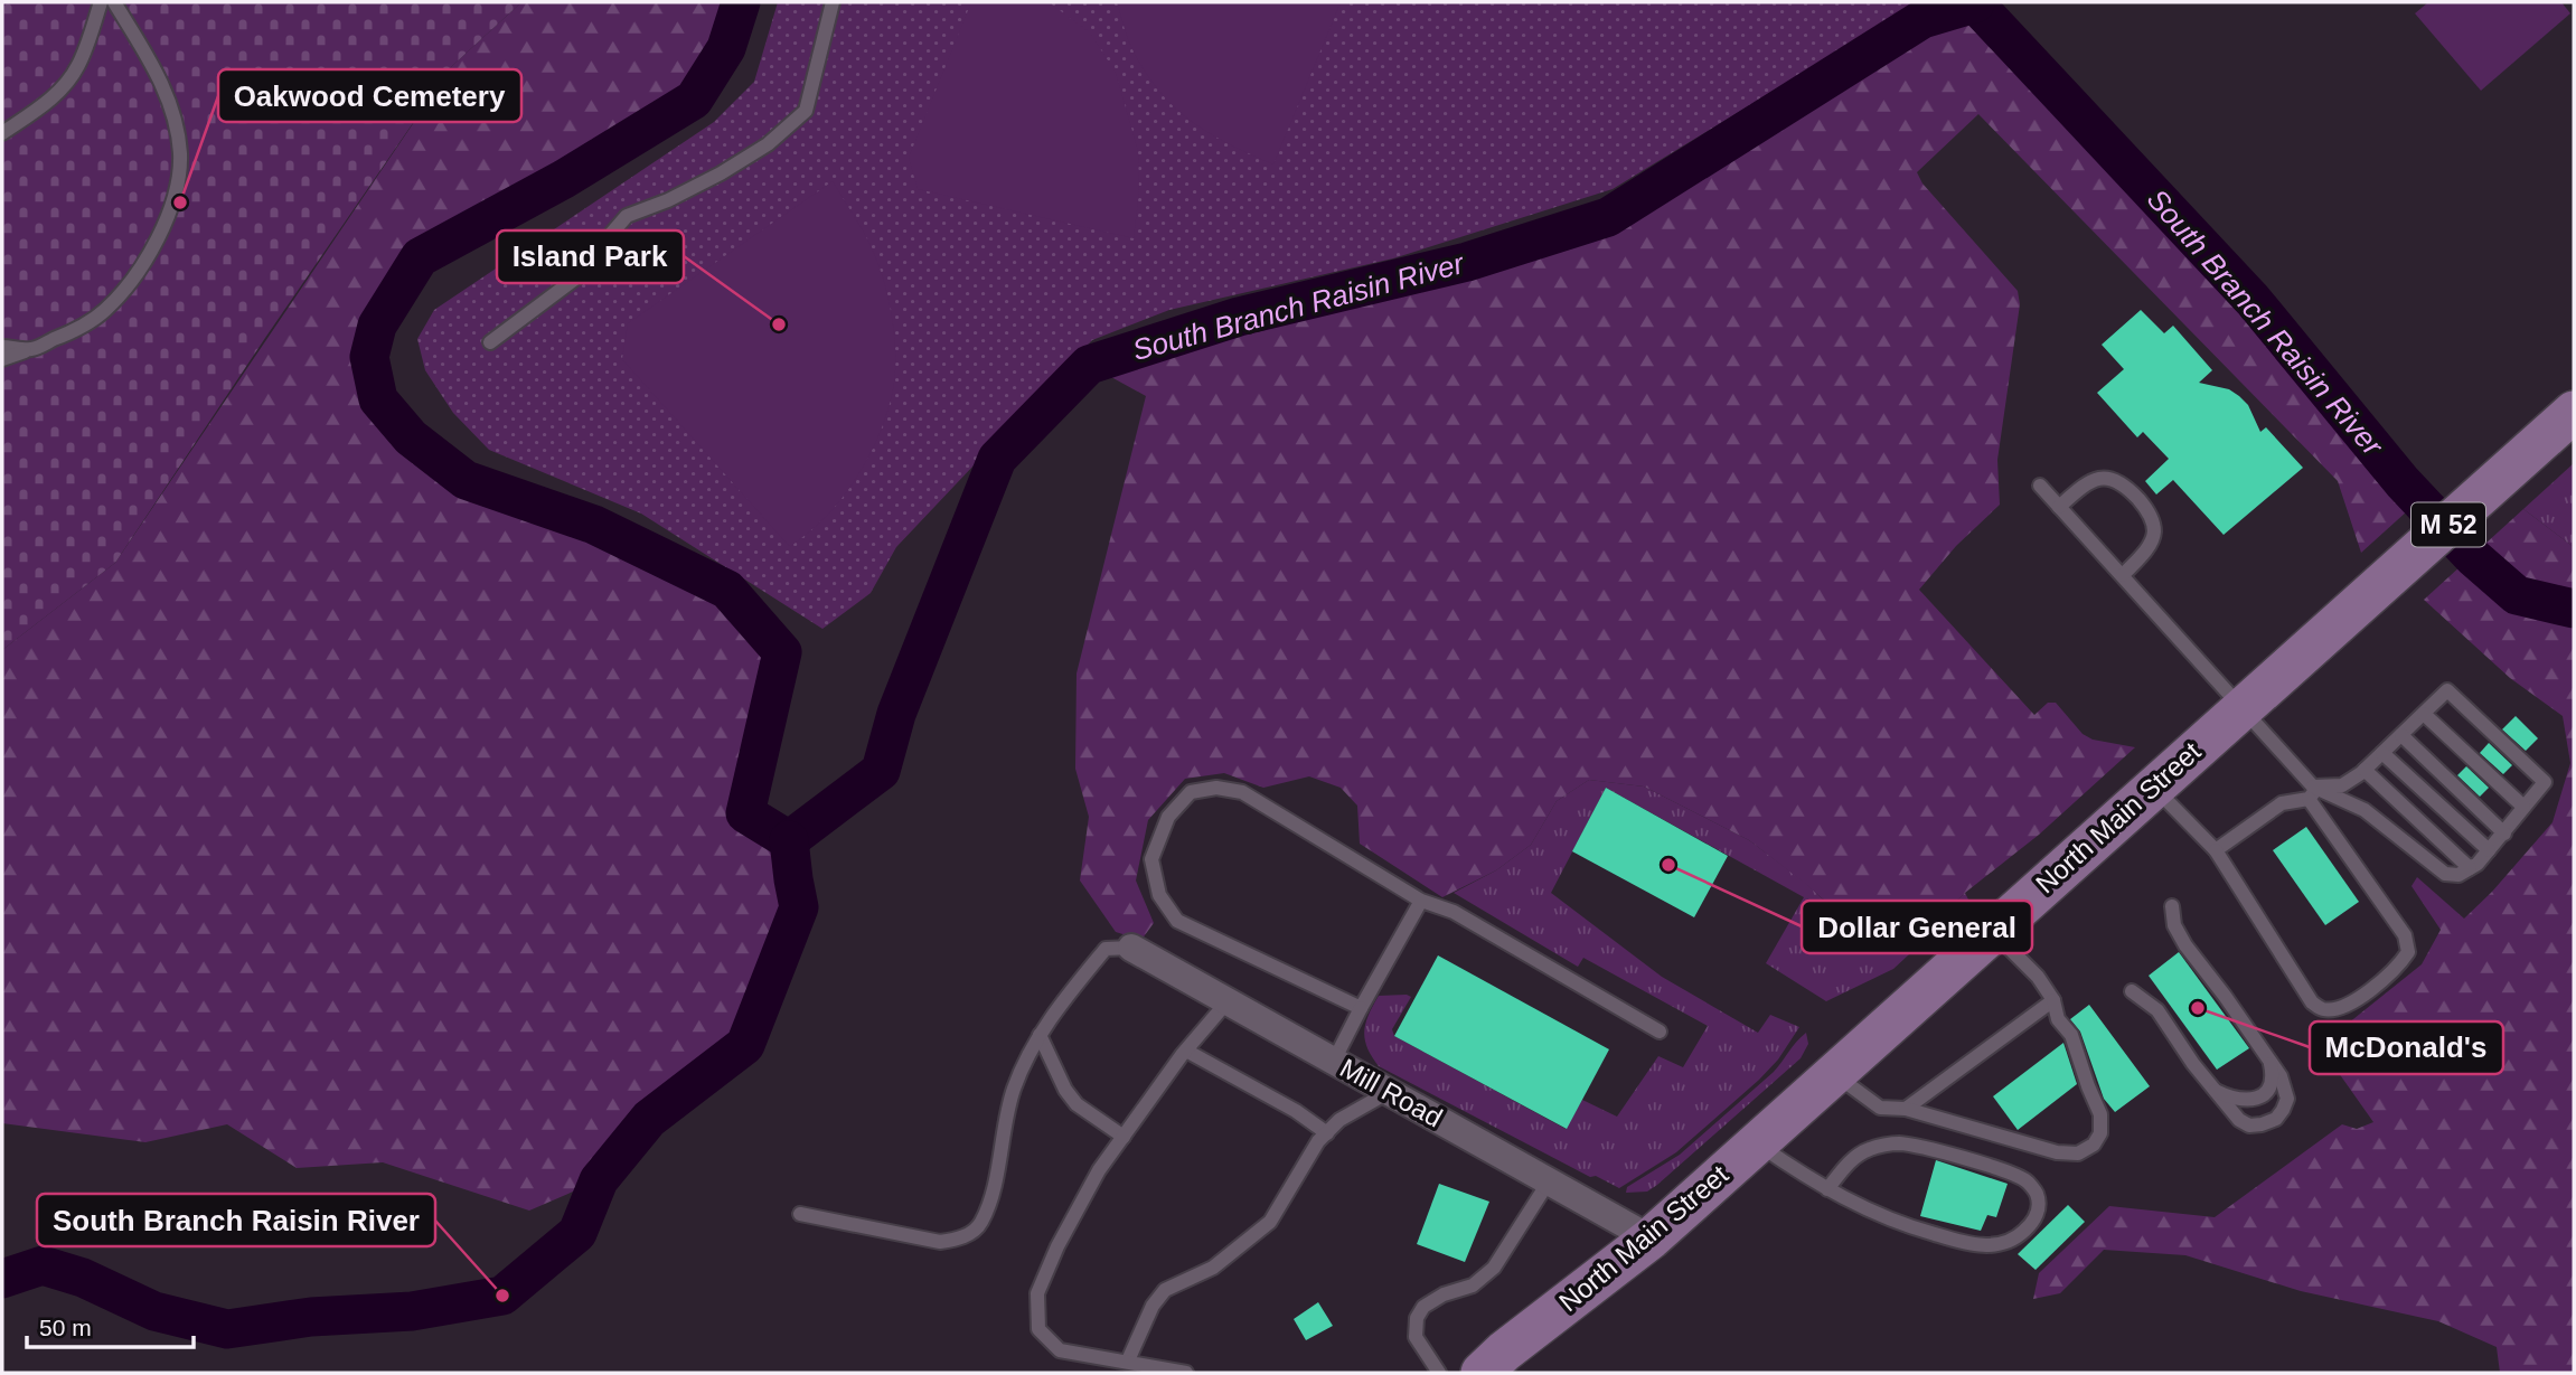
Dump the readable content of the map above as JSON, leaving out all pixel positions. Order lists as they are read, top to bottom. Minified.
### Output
{"streets":{"main road":["M 52","North Main Street"],"street":["Mill Road"]},"crossings":[["North Main Street","Mill Road"]],"water":["South Branch Raisin River"],"places":["Oakwood Cemetery","Island Park","Dollar General","McDonald's","South Branch Raisin River"],"scale_bar":"50 m"}
